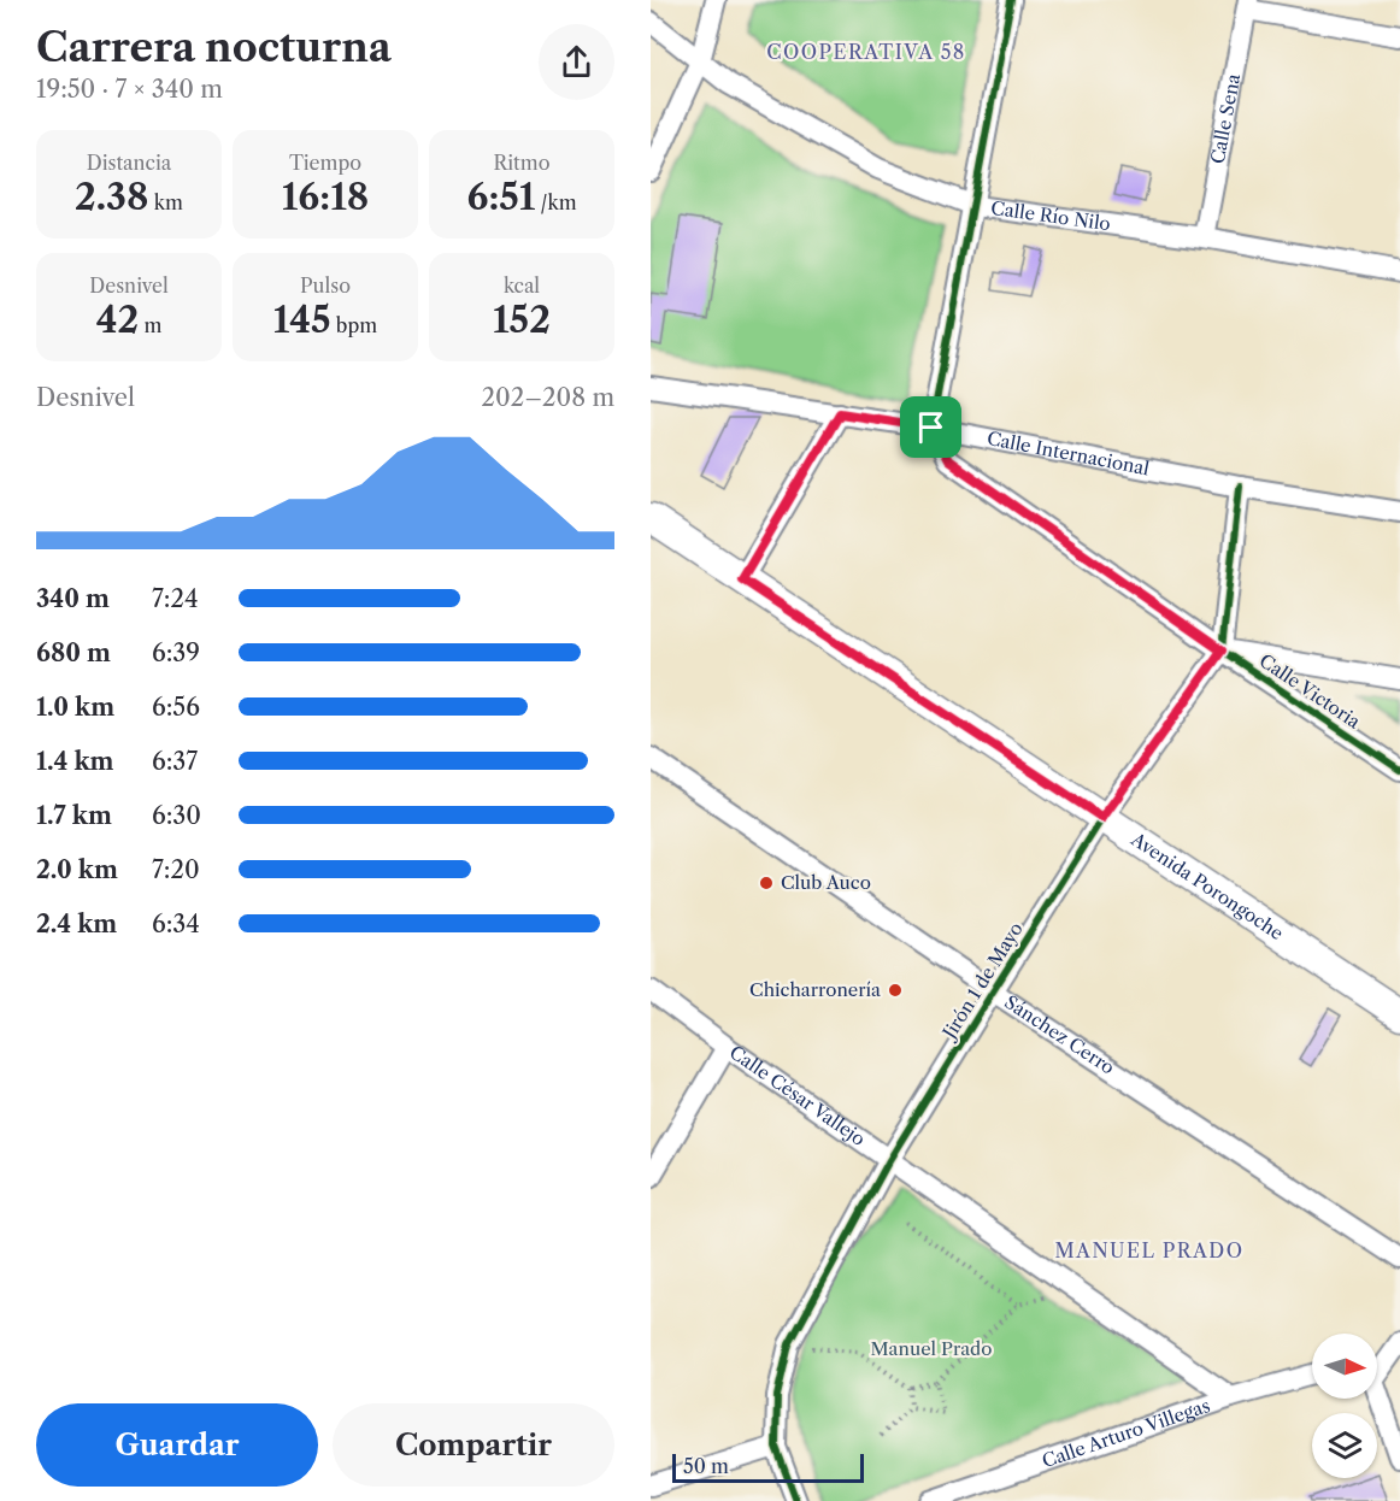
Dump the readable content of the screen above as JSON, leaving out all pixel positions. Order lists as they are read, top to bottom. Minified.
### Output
{"streets":{"main road":["Avenida Porongoche"],"street":["Calle Sena","Calle Río Nilo","Calle Internacional","Calle Victoria","Jirón 1 de Mayo","Sánchez Cerro","Calle César Vallejo","Calle Arturo Villegas"]},"crossings":[["Calle Sena","Calle Río Nilo"],["Calle Internacional","Calle Victoria"],["Calle Internacional","Jirón 1 de Mayo"],["Calle Victoria","Jirón 1 de Mayo"],["Avenida Porongoche","Jirón 1 de Mayo"],["Jirón 1 de Mayo","Sánchez Cerro"],["Jirón 1 de Mayo","Calle César Vallejo"],["Calle César Vallejo","Calle Arturo Villegas"]],"districts":["COOPERATIVA 58","MANUEL PRADO"],"parks":["Manuel Prado"],"places":["Club Auco","Chicharronería"],"scale_bar":"50 m","north":"right","page":{"heading":["Carrera nocturna","19:50 · 7 × 340 m"],"stats":[["Distancia","2.38 km"],["Tiempo","16:18"],["Ritmo","6:51 /km"],["Desnivel","42 m"],["Pulso","145 bpm"],["kcal","152"]],"chart":["Desnivel","202–208 m"],"list":[{"name":"340 m","note":"7:24"},{"name":"680 m","note":"6:39"},{"name":"1.0 km","note":"6:56"},{"name":"1.4 km","note":"6:37"},{"name":"1.7 km","note":"6:30"},{"name":"2.0 km","note":"7:20"},{"name":"2.4 km","note":"6:34"}],"buttons":["Guardar","Compartir"],"scale":"50 m"}}
